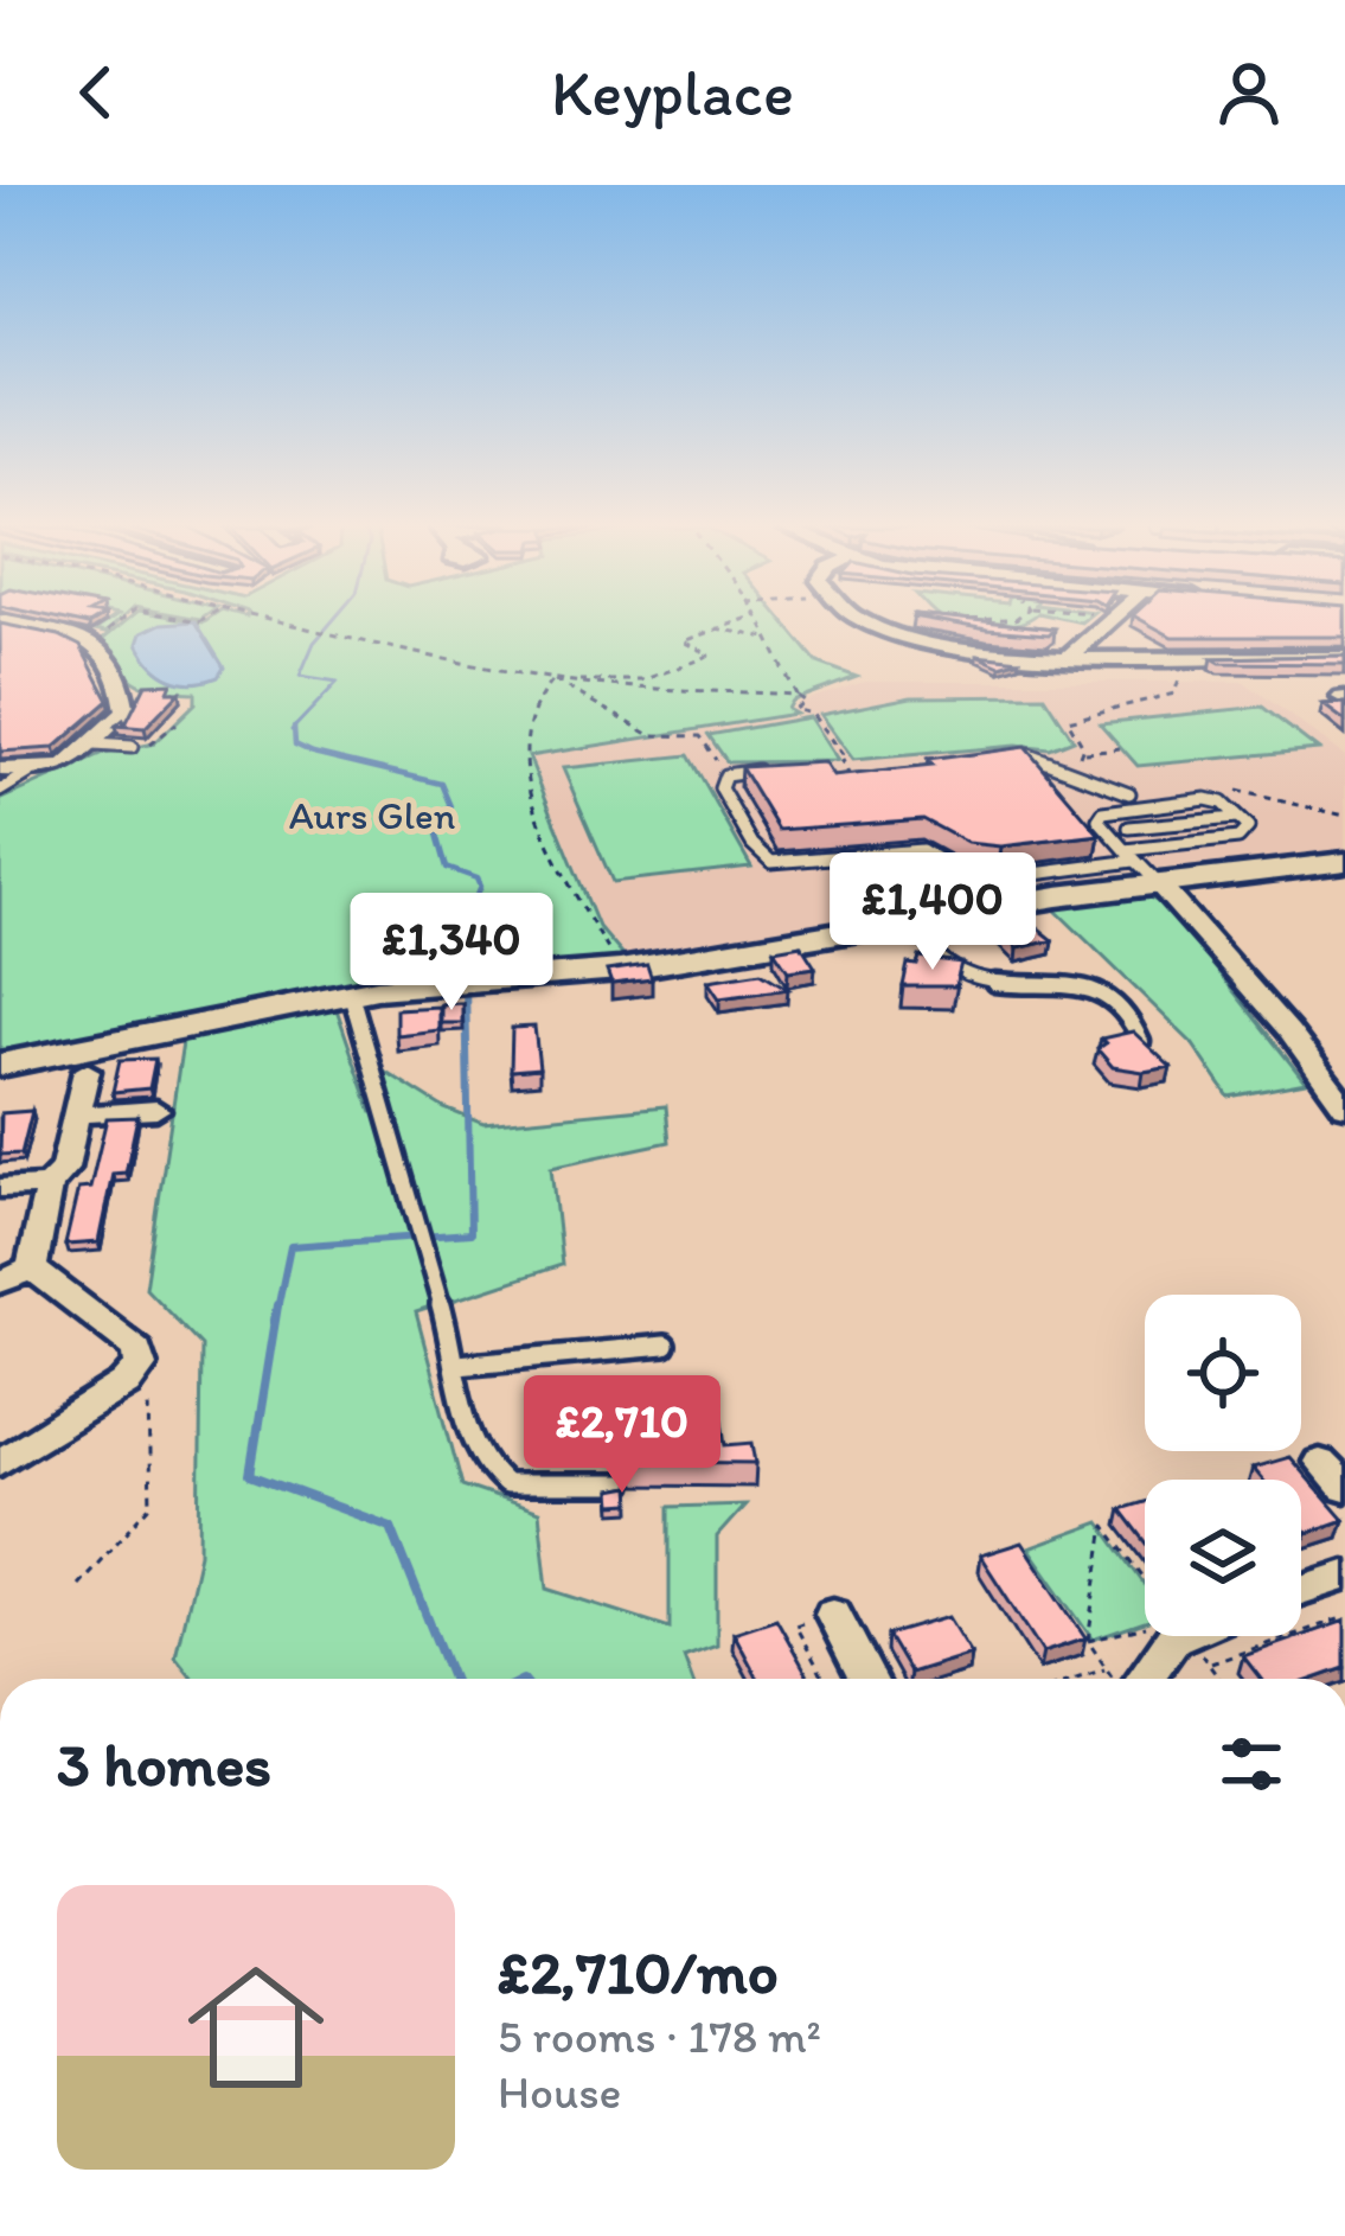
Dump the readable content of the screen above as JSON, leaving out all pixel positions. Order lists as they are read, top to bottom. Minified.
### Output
{"parks":["Aurs Glen"],"page":{"header":"Keyplace","price":["£1,400","£1,340","£2,710"],"heading":"3 homes","list":[{"name":"£2,710/mo","note":"5 rooms · 178 m² · House"}]}}
